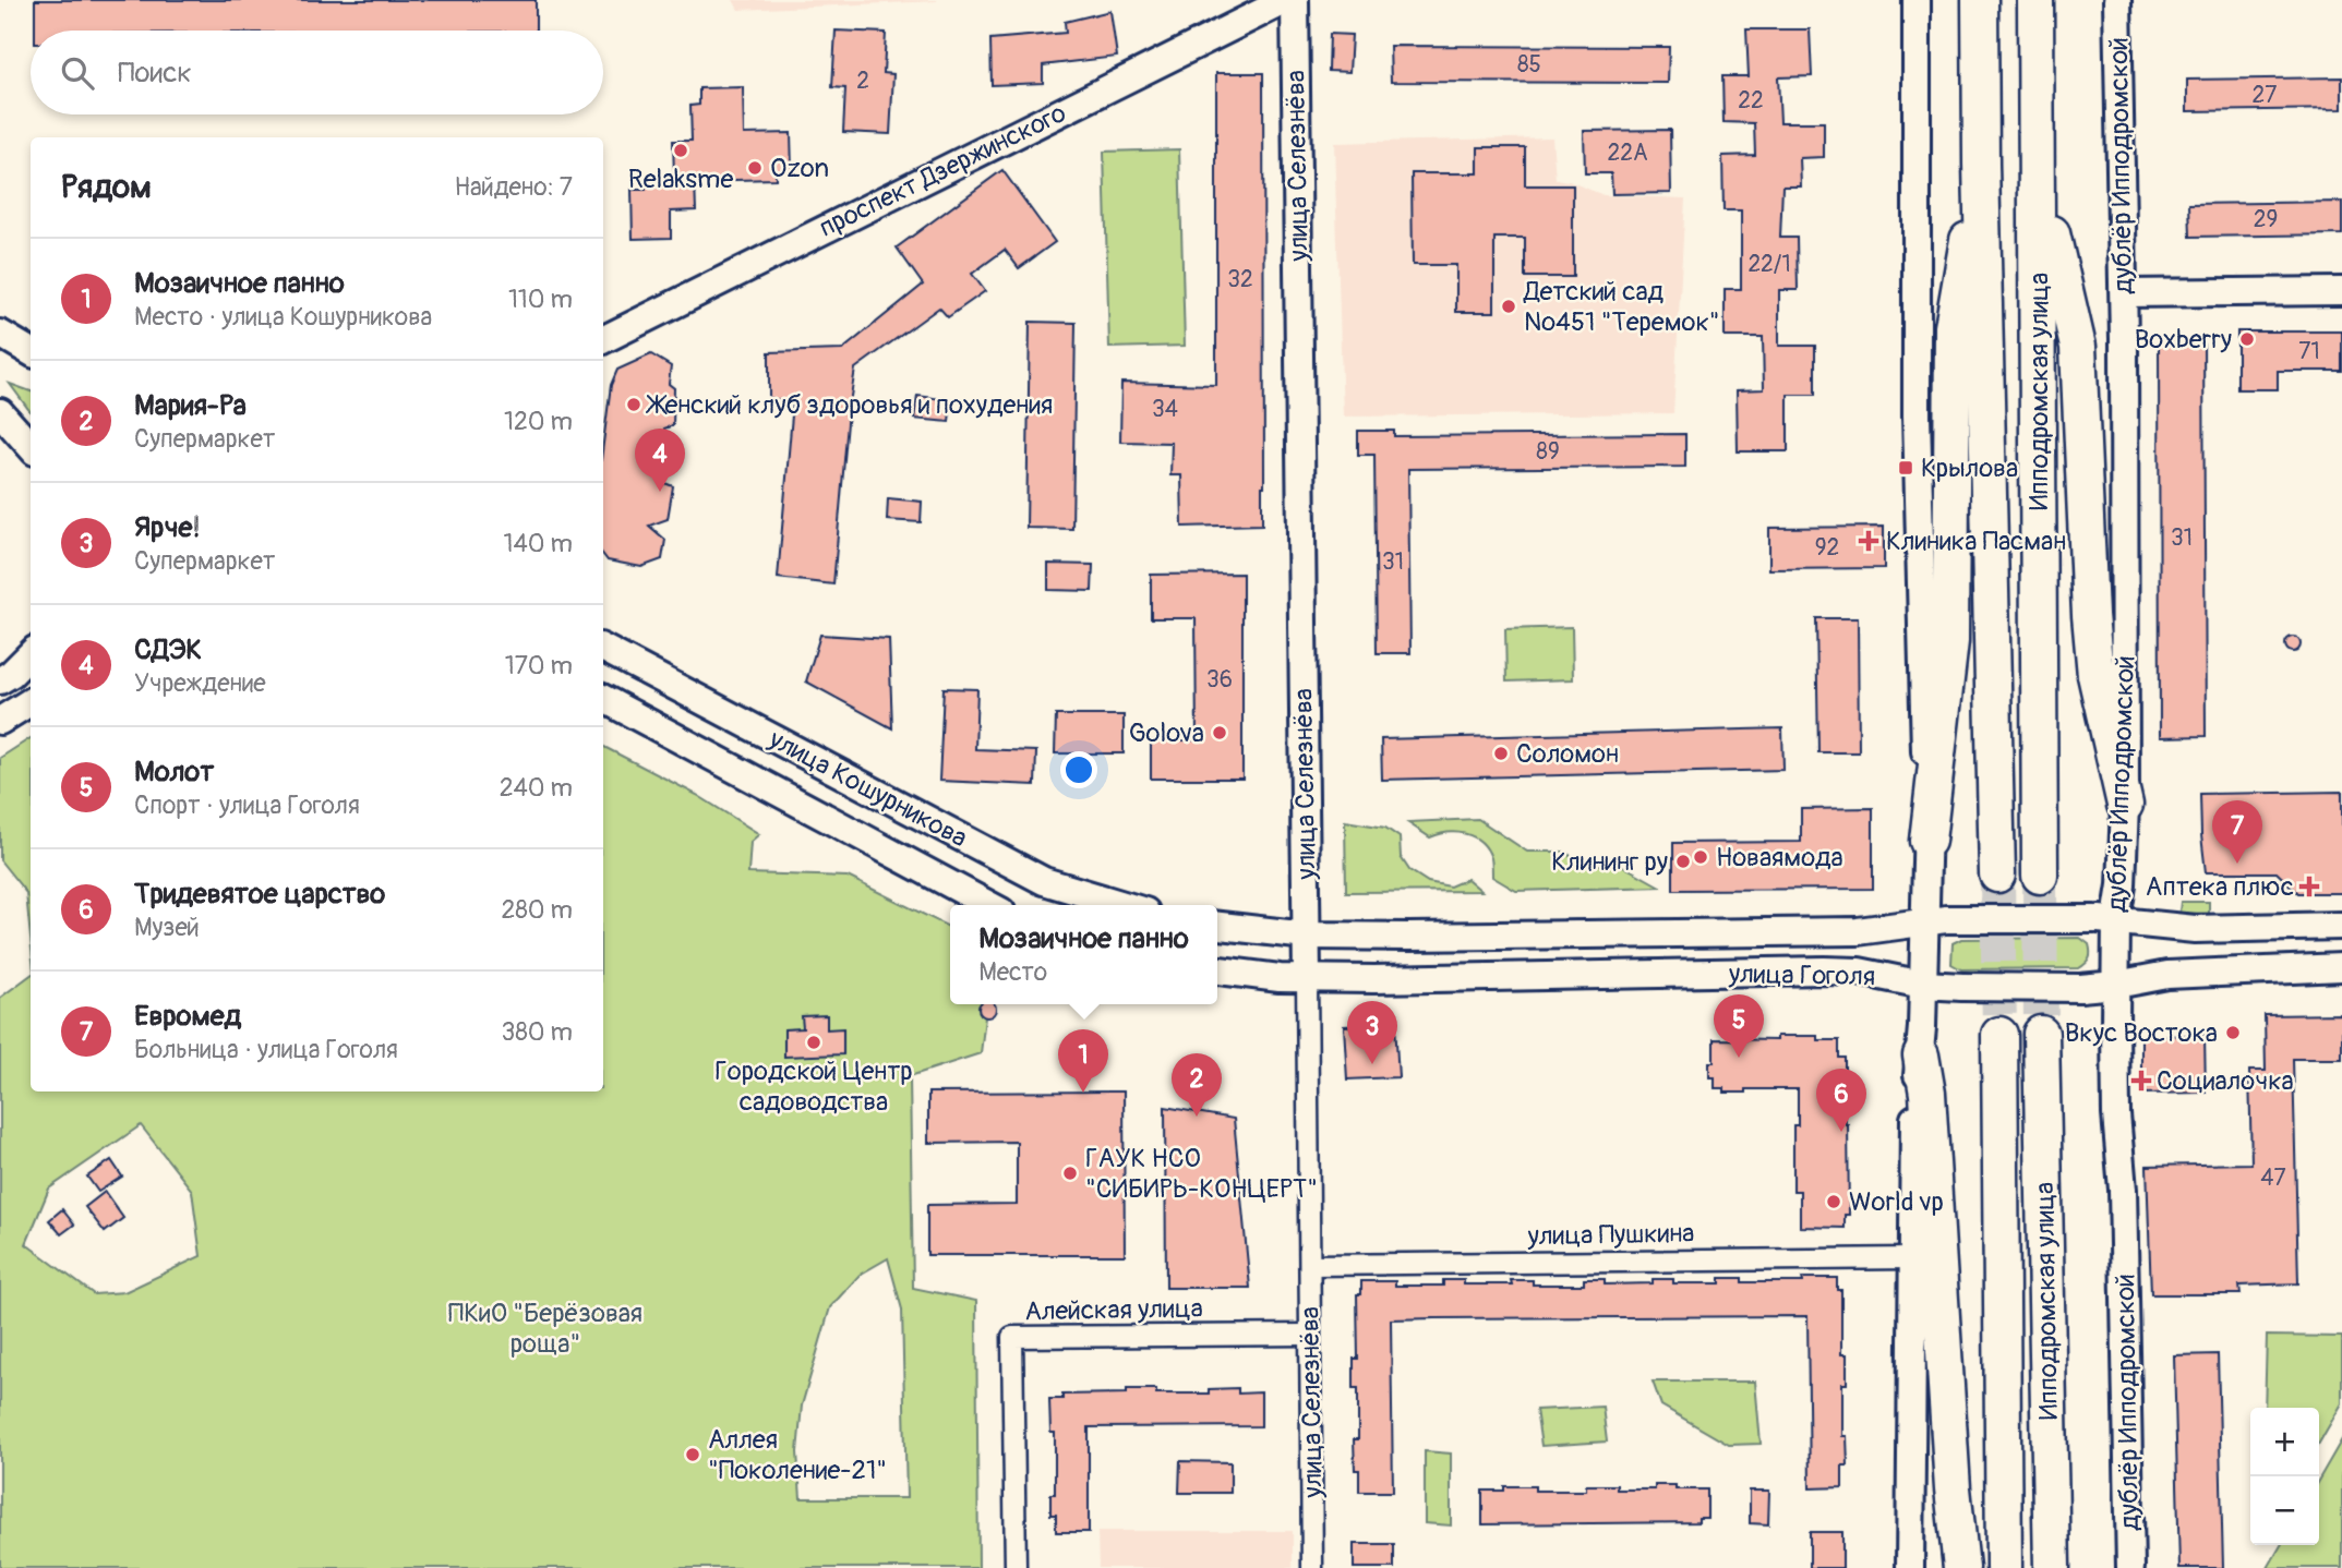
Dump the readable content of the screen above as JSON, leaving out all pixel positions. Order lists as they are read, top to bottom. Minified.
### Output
{"streets":{"highway":["Ипподромская улица"],"street":["улица Селезнёва","дублёр Ипподромской","проспект Дзержинского","улица Кошурникова","улица Гоголя","улица Пушкина","Алейская улица"]},"crossings":[["улица Селезнёва","улица Гоголя"],["улица Селезнёва","улица Пушкина"],["улица Селезнёва","Алейская улица"],["дублёр Ипподромской","улица Гоголя"]],"parks":["ПКиО \"Берёзовая роща\""],"places":{"other":["Relaksme","Ozon","Детский сад №451 \"Теремок\"","Boxberry","Женский клуб здоровья и похудения","Golova","Соломон","Новаямода","Клининг ру","Вкус Востока","Городской Центр садоводства","ГАУК НСО \"СИБИРЬ-КОНЦЕРТ\"","World vp","Аллея \"Поколение-21\""],"transit":["Крылова"],"health":["Клиника Пасман","Аптека плюс","Социалочка"]},"house_numbers":["85","2","27","22","22А","29","22/1","32","71","34","89","31","92","31","36","47"],"page":{"search":"Поиск","heading":["Рядом","Найдено: 7"],"list":[{"mark":"1","name":"Мозаичное панно","note":"Место · улица Кошурникова","value":"110 m"},{"mark":"2","name":"Мария-Ра","note":"Супермаркет","value":"120 m"},{"mark":"3","name":"Ярче!","note":"Супермаркет","value":"140 m"},{"mark":"4","name":"СДЭК","note":"Учреждение","value":"170 m"},{"mark":"5","name":"Молот","note":"Спорт · улица Гоголя","value":"240 m"},{"mark":"6","name":"Тридевятое царство","note":"Музей","value":"280 m"},{"mark":"7","name":"Евромед","note":"Больница · улица Гоголя","value":"380 m"}],"pins":["4","7","5","3","1","2","6"],"popup":["Мозаичное панно","Место"],"map_buttons":["+","−"]}}
